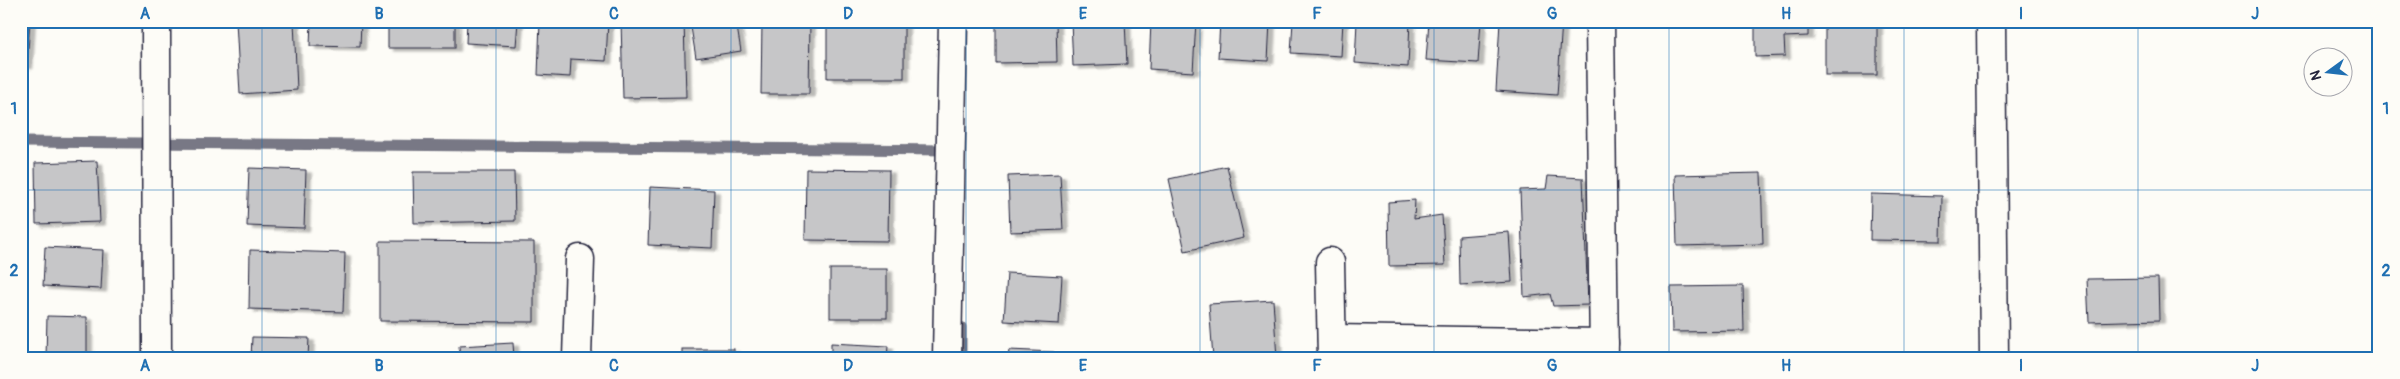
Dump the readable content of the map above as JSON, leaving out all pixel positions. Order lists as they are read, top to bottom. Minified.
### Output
{"north":"left","grid":{"columns":["A","B","C","D","E","F","G","H","I","J"],"rows":["1","2"]}}
